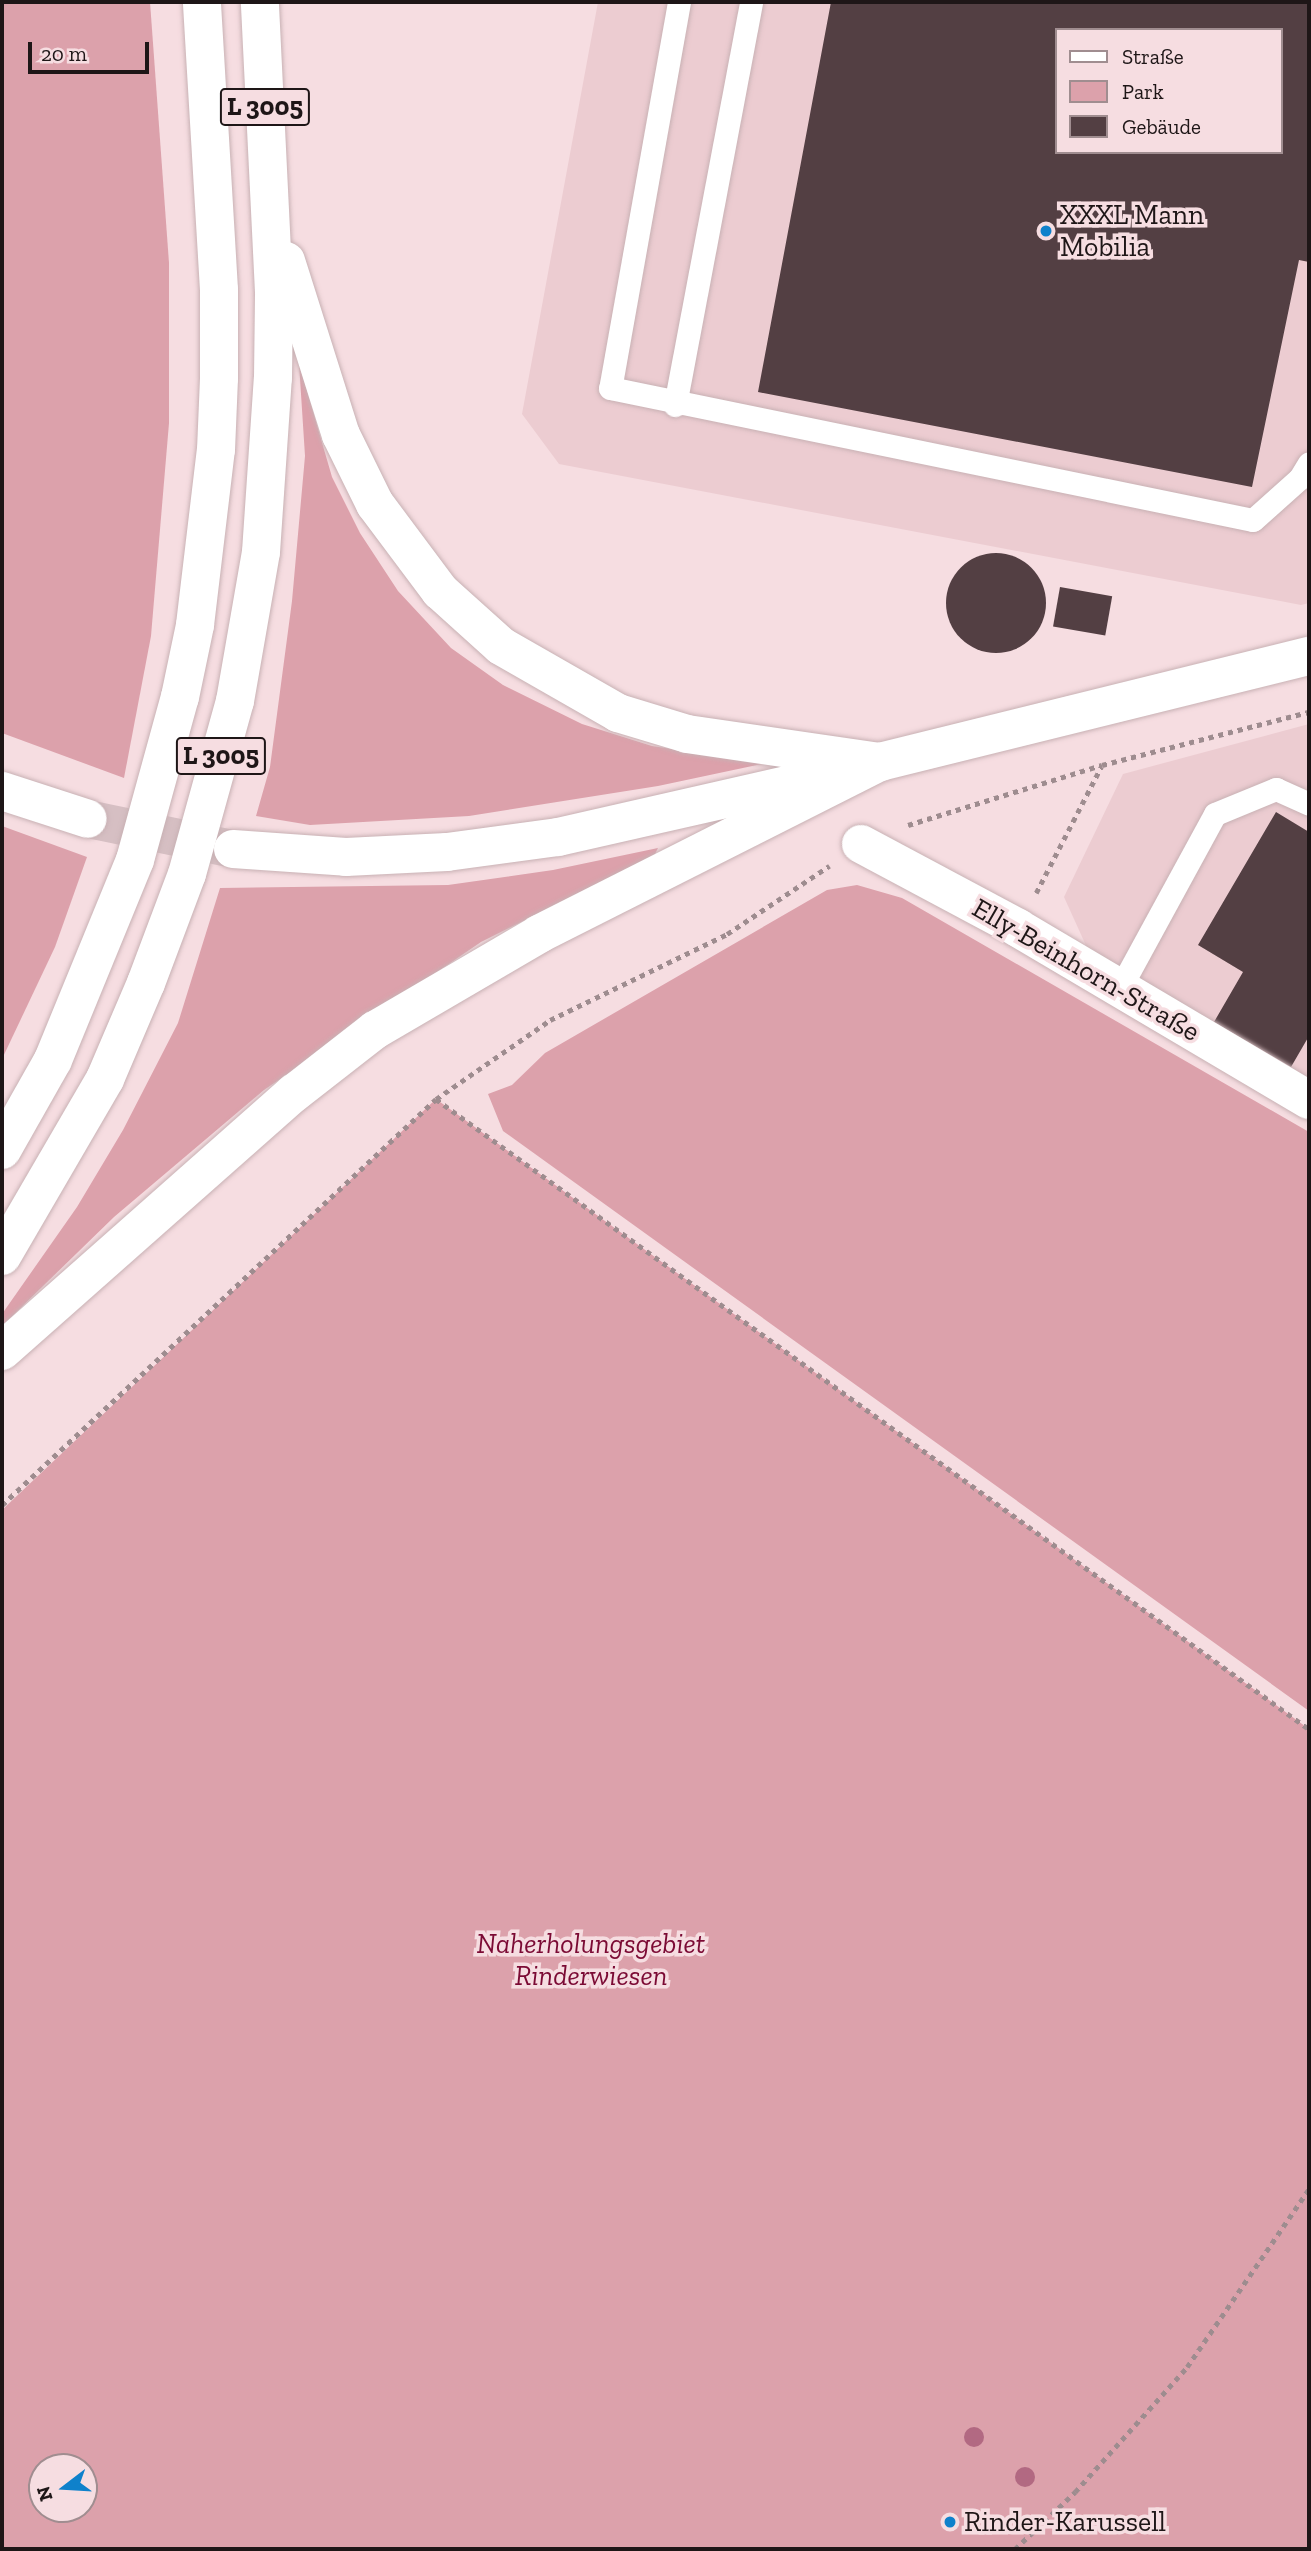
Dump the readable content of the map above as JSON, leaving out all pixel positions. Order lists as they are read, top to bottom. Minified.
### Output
{"streets":{"main road":["L 3005","Elly-Beinhorn-Straße"]},"parks":["Naherholungsgebiet Rinderwiesen"],"places":["XXXL Mann Mobilia","Rinder-Karussell"],"legend":["Straße","Park","Gebäude"],"scale_bar":"20 m","north":"left"}
